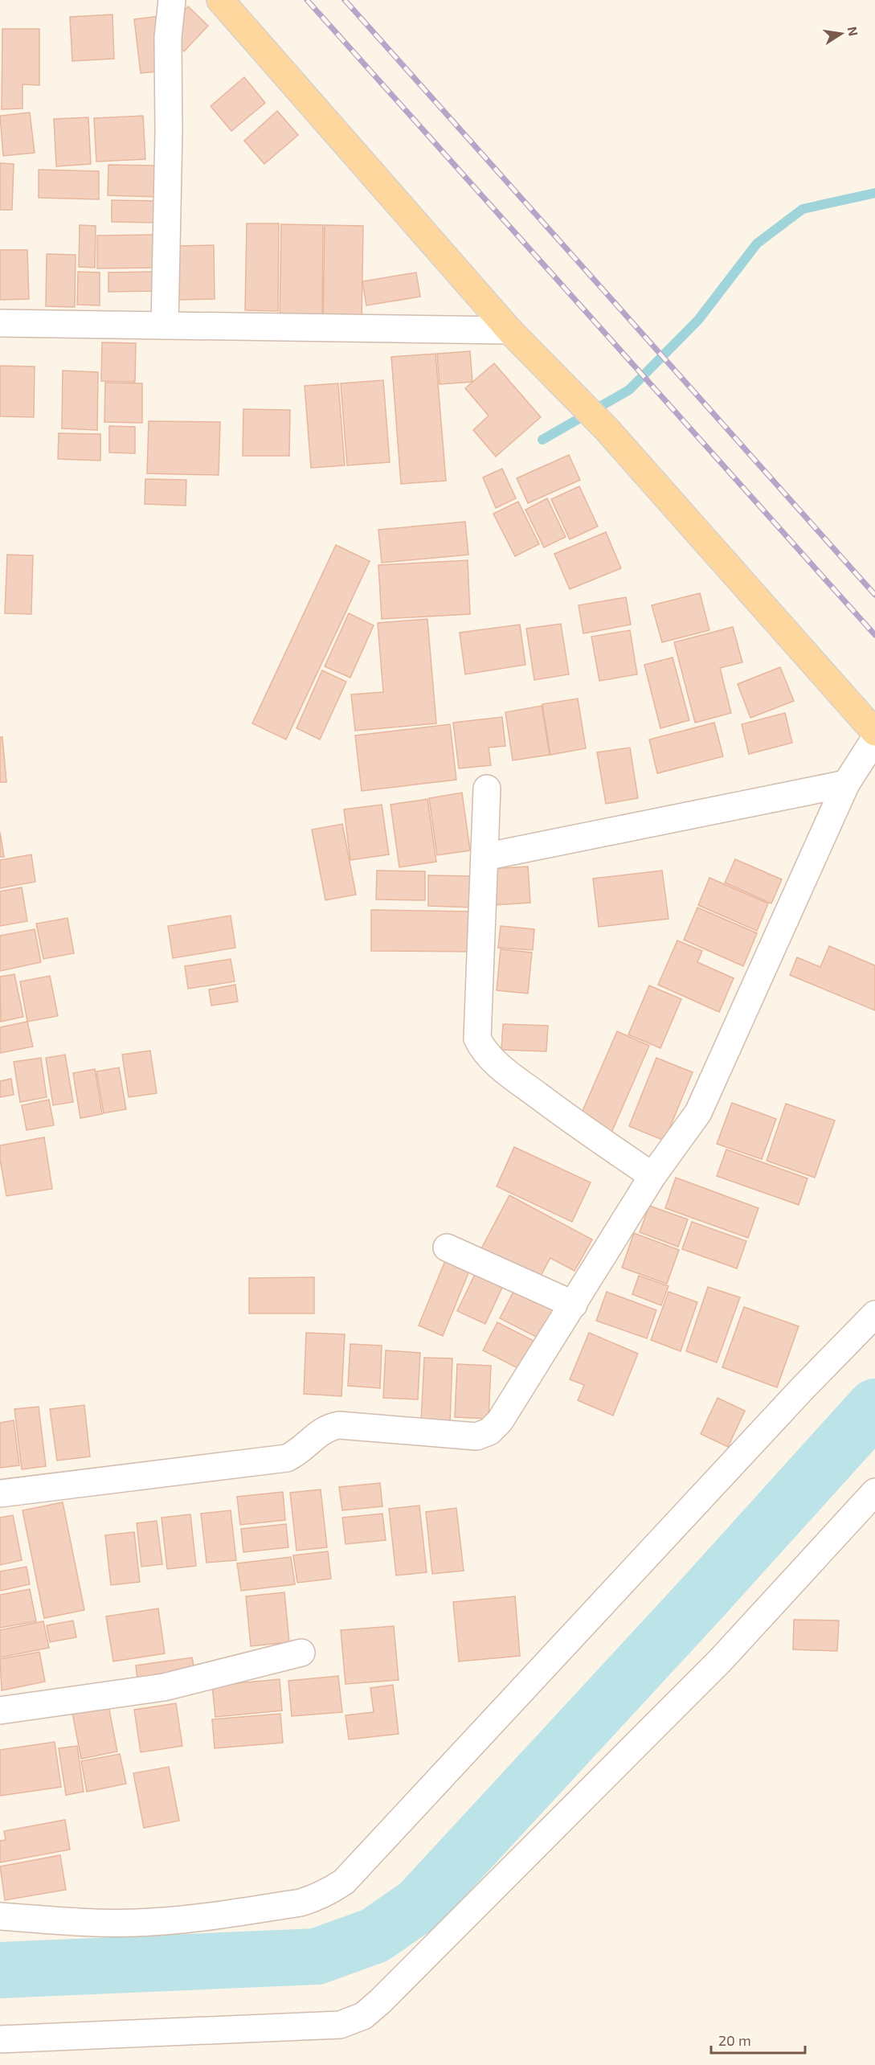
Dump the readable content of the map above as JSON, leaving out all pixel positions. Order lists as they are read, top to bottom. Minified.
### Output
{"scale_bar":"20 m","north":"right"}
